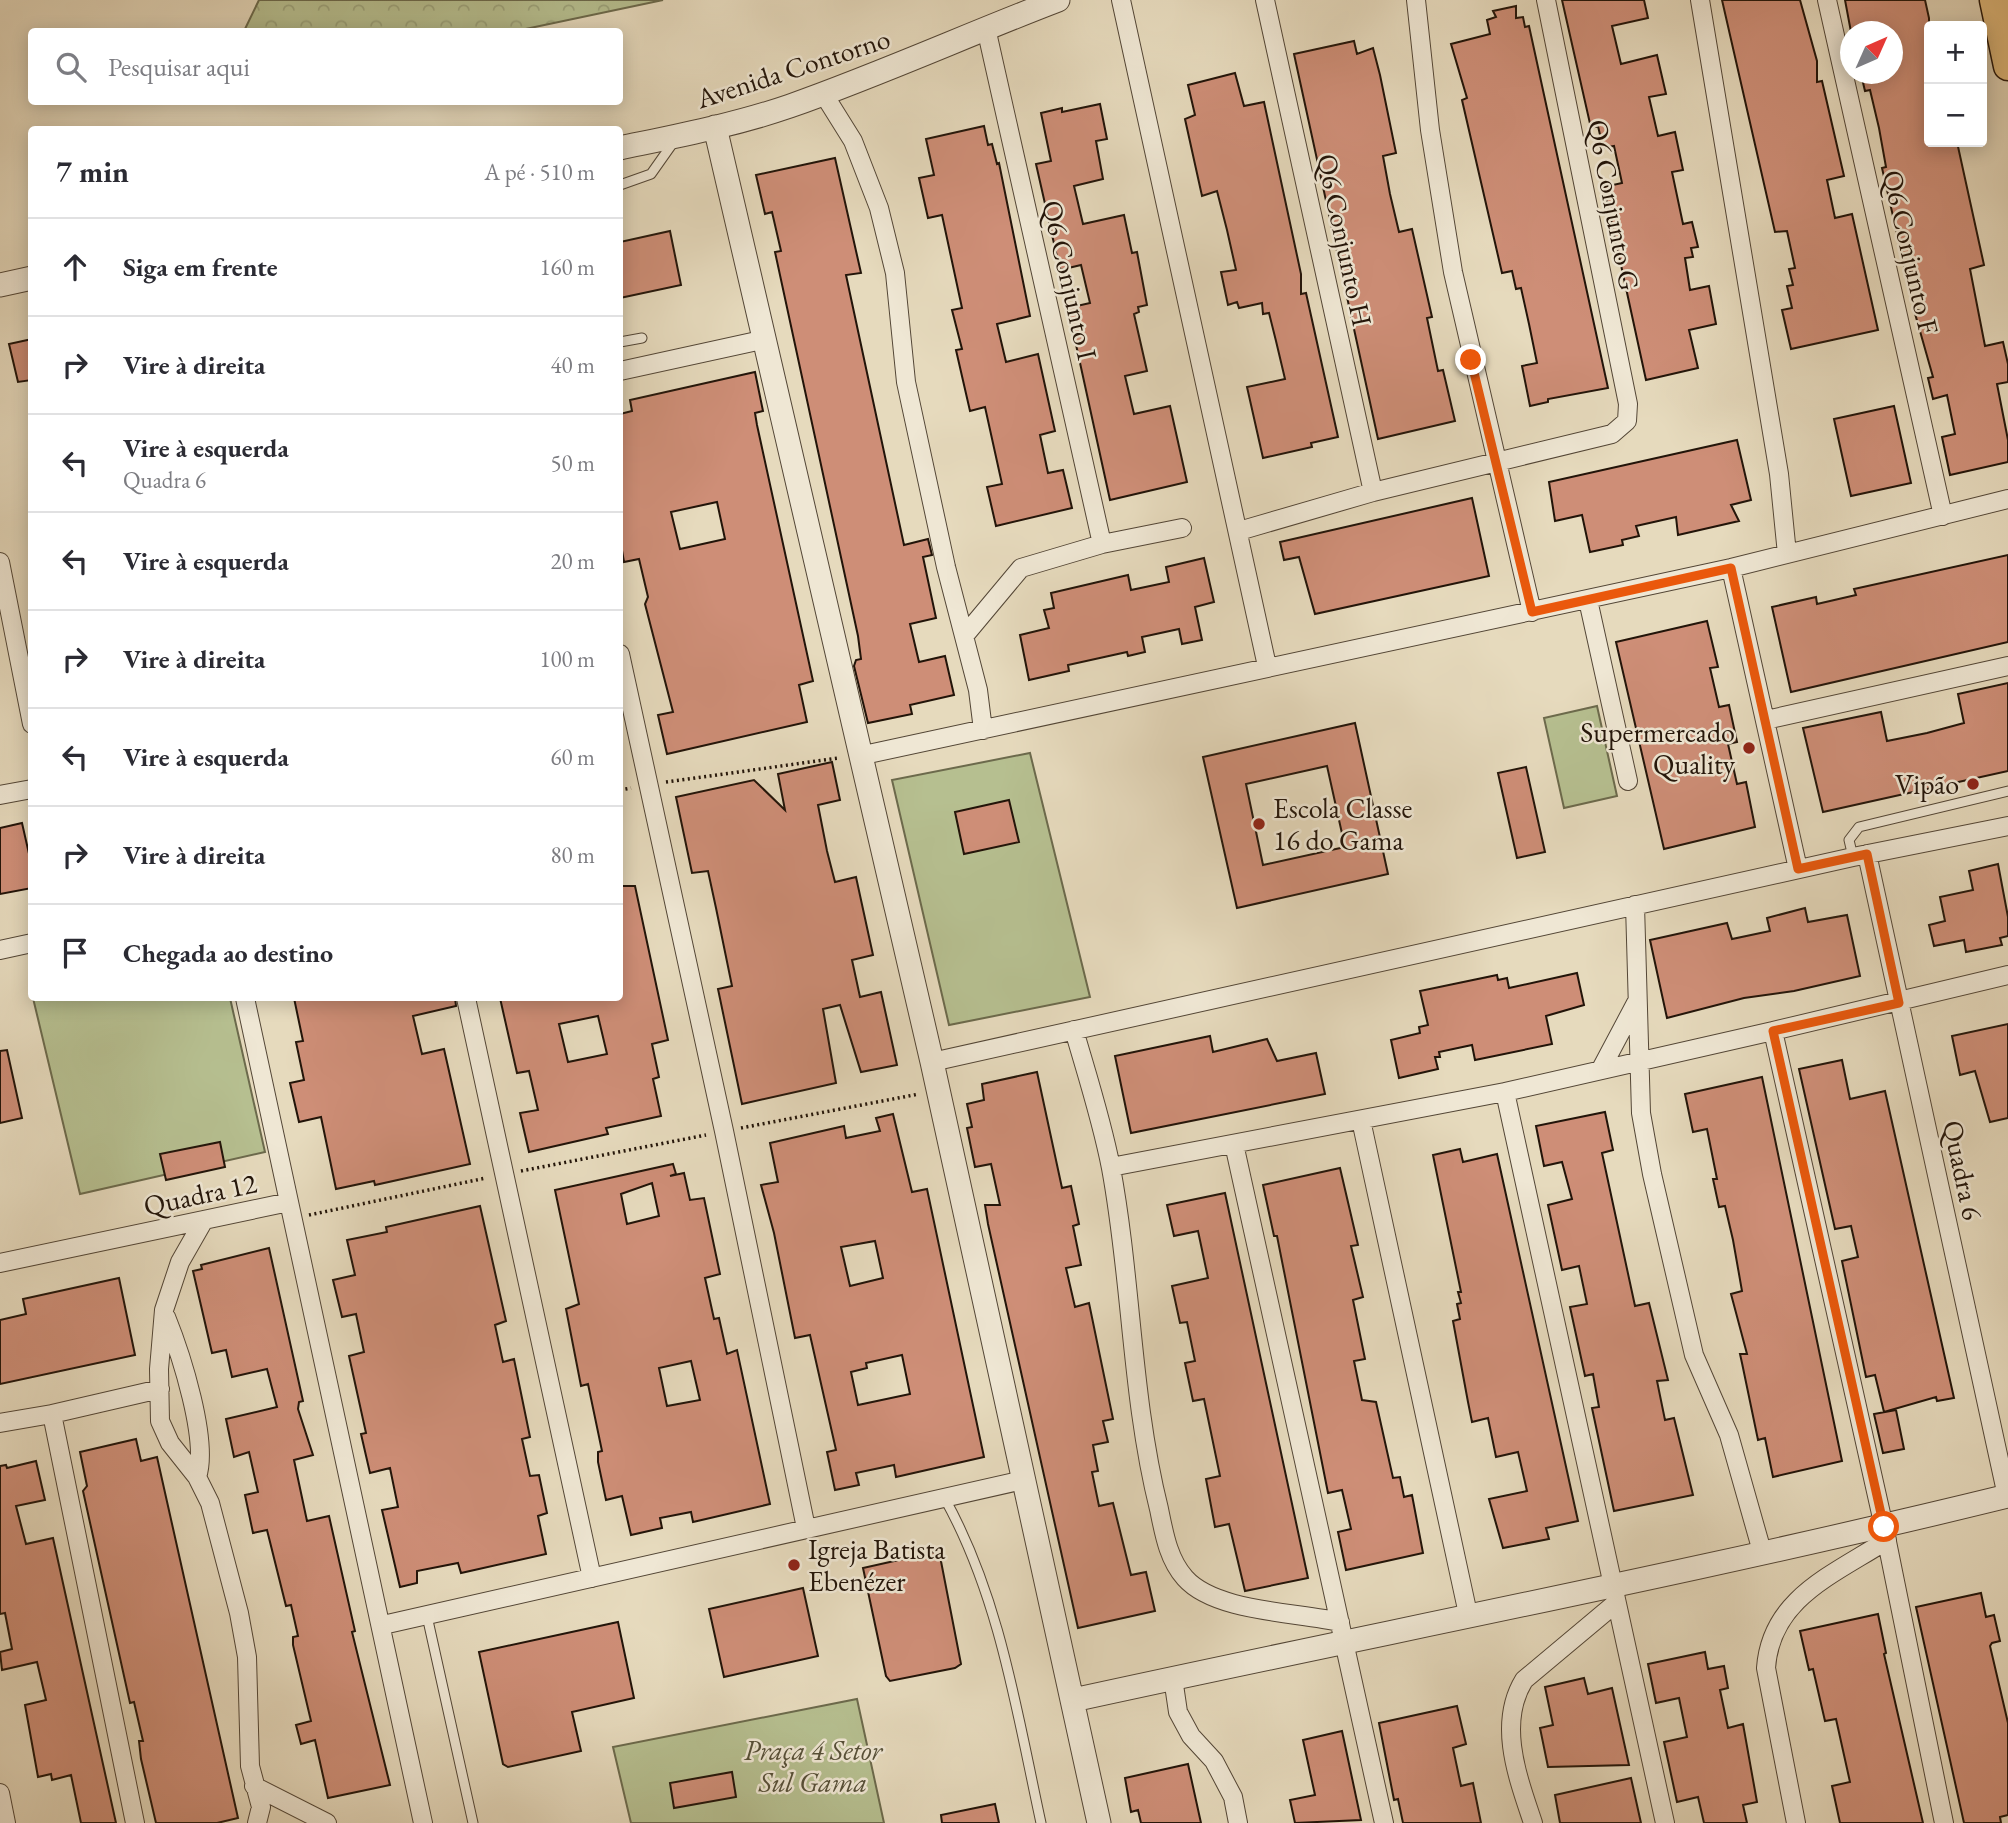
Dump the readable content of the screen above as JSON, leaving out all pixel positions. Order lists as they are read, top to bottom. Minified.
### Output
{"streets":{"street":["Avenida Contorno","Q6 Conjunto G","Q6 Conjunto H","Q6 Conjunto F","Q6 Conjunto I","Quadra 6","Quadra 12"]},"crossings":[["Avenida Contorno","Q6 Conjunto I"]],"parks":["Praça 4 Setor Sul Gama"],"places":["Supermercado Quality","Vipão","Escola Classe 16 do Gama","Igreja Batista Ebenézer"],"north":"top right","page":{"map_buttons":["+","−"],"search":"Pesquisar aqui","heading":["7 min","A pé · 510 m"],"list":[["Siga em frente","160 m"],["Vire à direita","40 m"],["Vire à esquerda","Quadra 6","50 m"],["Vire à esquerda","20 m"],["Vire à direita","100 m"],["Vire à esquerda","60 m"],["Vire à direita","80 m"],"Chegada ao destino"]}}
